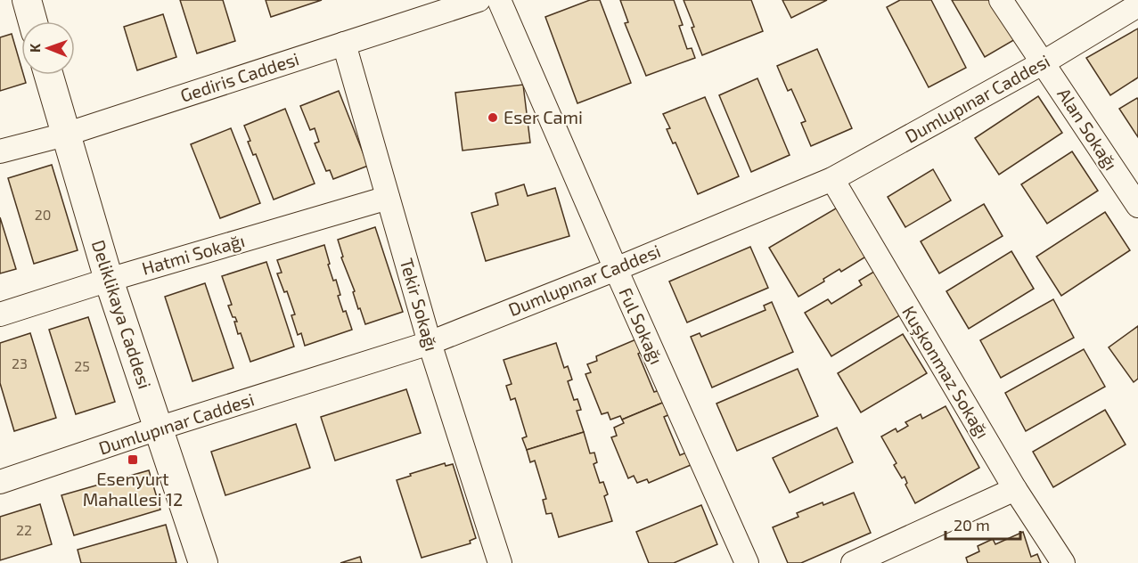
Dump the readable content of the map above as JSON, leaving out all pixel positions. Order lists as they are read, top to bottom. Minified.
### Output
{"streets":{"street":["Gediris Caddesi","Dumlupınar Caddesi","Alan Sokağı","Hatmi Sokağı","Tekir Sokağı","Deliklikaya Caddesi","Ful Sokağı","Kuşkonmaz Sokağı"]},"crossings":[["Gediris Caddesi","Tekir Sokağı"],["Gediris Caddesi","Deliklikaya Caddesi"],["Dumlupınar Caddesi","Alan Sokağı"],["Dumlupınar Caddesi","Tekir Sokağı"],["Dumlupınar Caddesi","Deliklikaya Caddesi"],["Dumlupınar Caddesi","Ful Sokağı"],["Dumlupınar Caddesi","Kuşkonmaz Sokağı"],["Hatmi Sokağı","Tekir Sokağı"],["Hatmi Sokağı","Deliklikaya Caddesi"]],"places":{"other":["Eser Cami"],"transit":["Esenyurt Mahallesi 12"]},"house_numbers":["20","23","25","22"],"scale_bar":"20 m","north":"left"}
